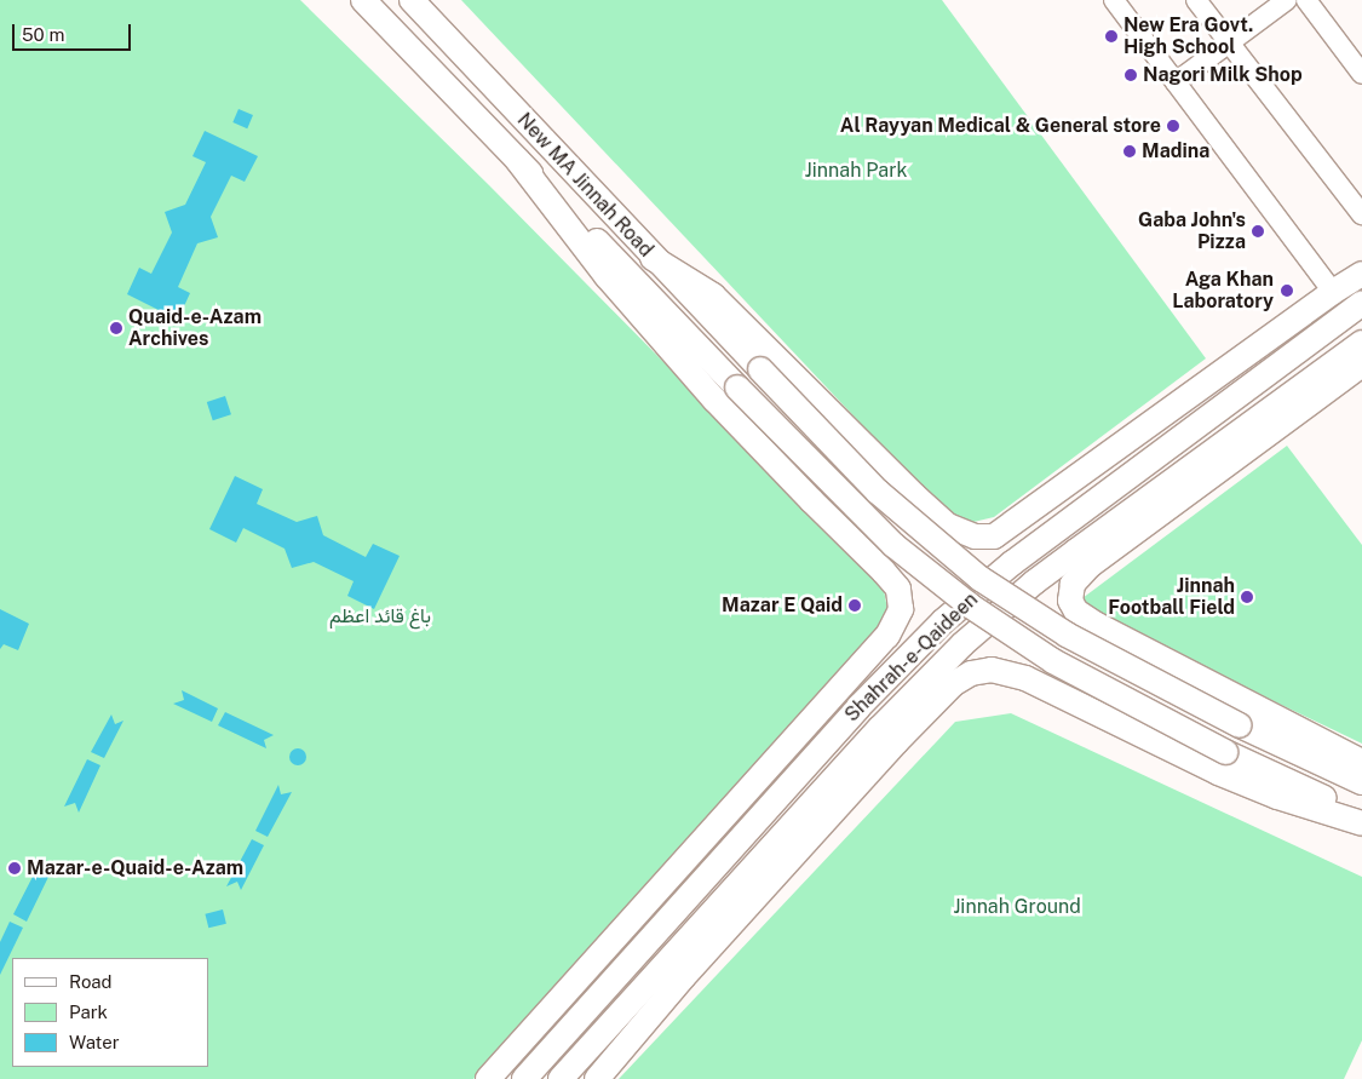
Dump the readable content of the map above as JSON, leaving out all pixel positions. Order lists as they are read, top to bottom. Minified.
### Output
{"streets":{"main road":["New MA Jinnah Road","Shahrah-e-Qaideen"]},"parks":["Jinnah Park","باغ قائد اعظم","Jinnah Ground"],"places":["New Era Govt. High School","Nagori Milk Shop","Al Rayyan Medical & General store","Madina","Gaba John's Pizza","Aga Khan Laboratory","Quaid-e-Azam Archives","Jinnah Football Field","Mazar E Qaid","Mazar-e-Quaid-e-Azam"],"legend":["Road","Park","Water"],"scale_bar":"50 m"}
